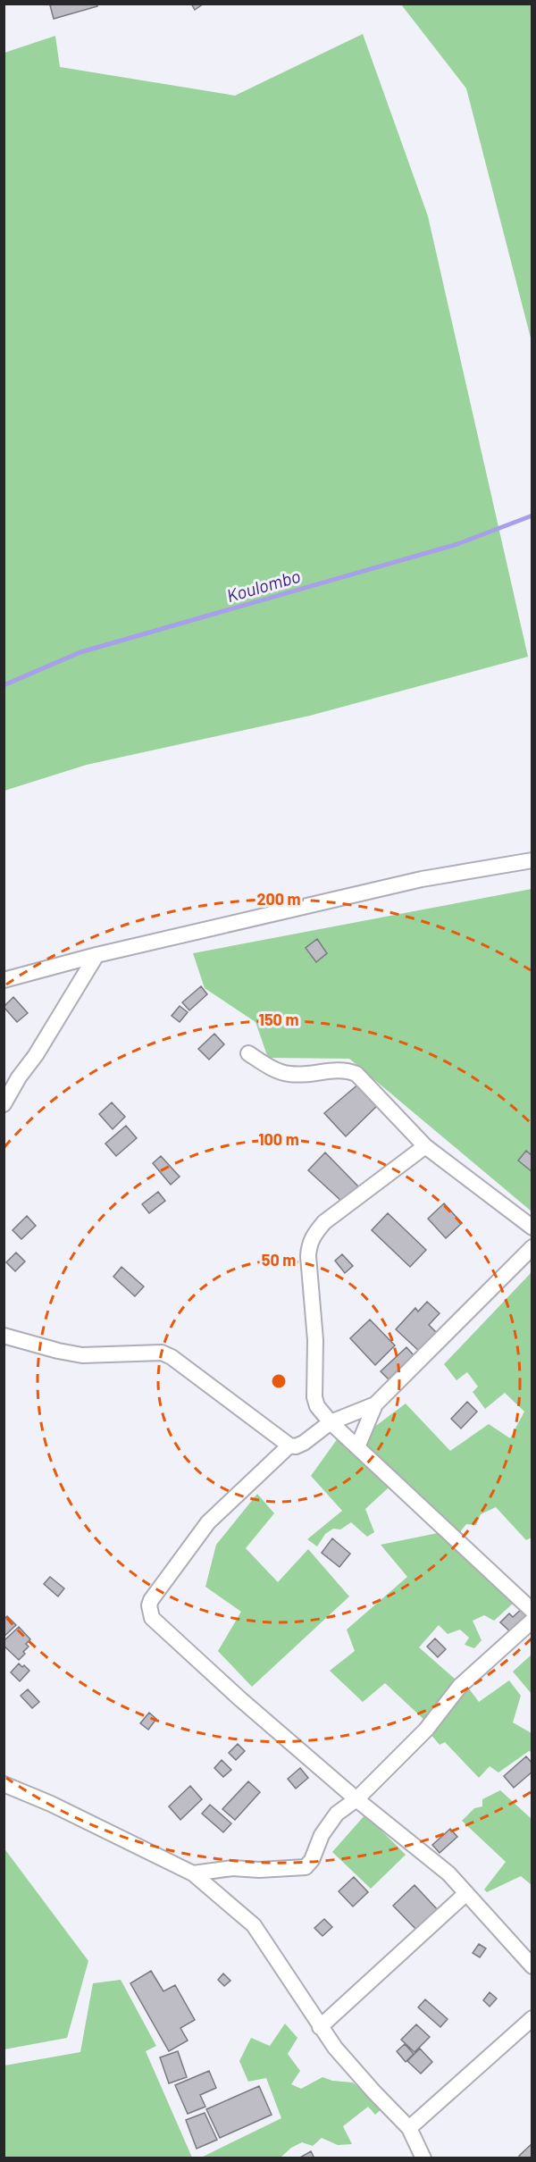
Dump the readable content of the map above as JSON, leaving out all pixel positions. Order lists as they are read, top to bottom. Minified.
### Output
{"water":["Koulombo"],"rings":["200 m","150 m","100 m","50 m"]}
